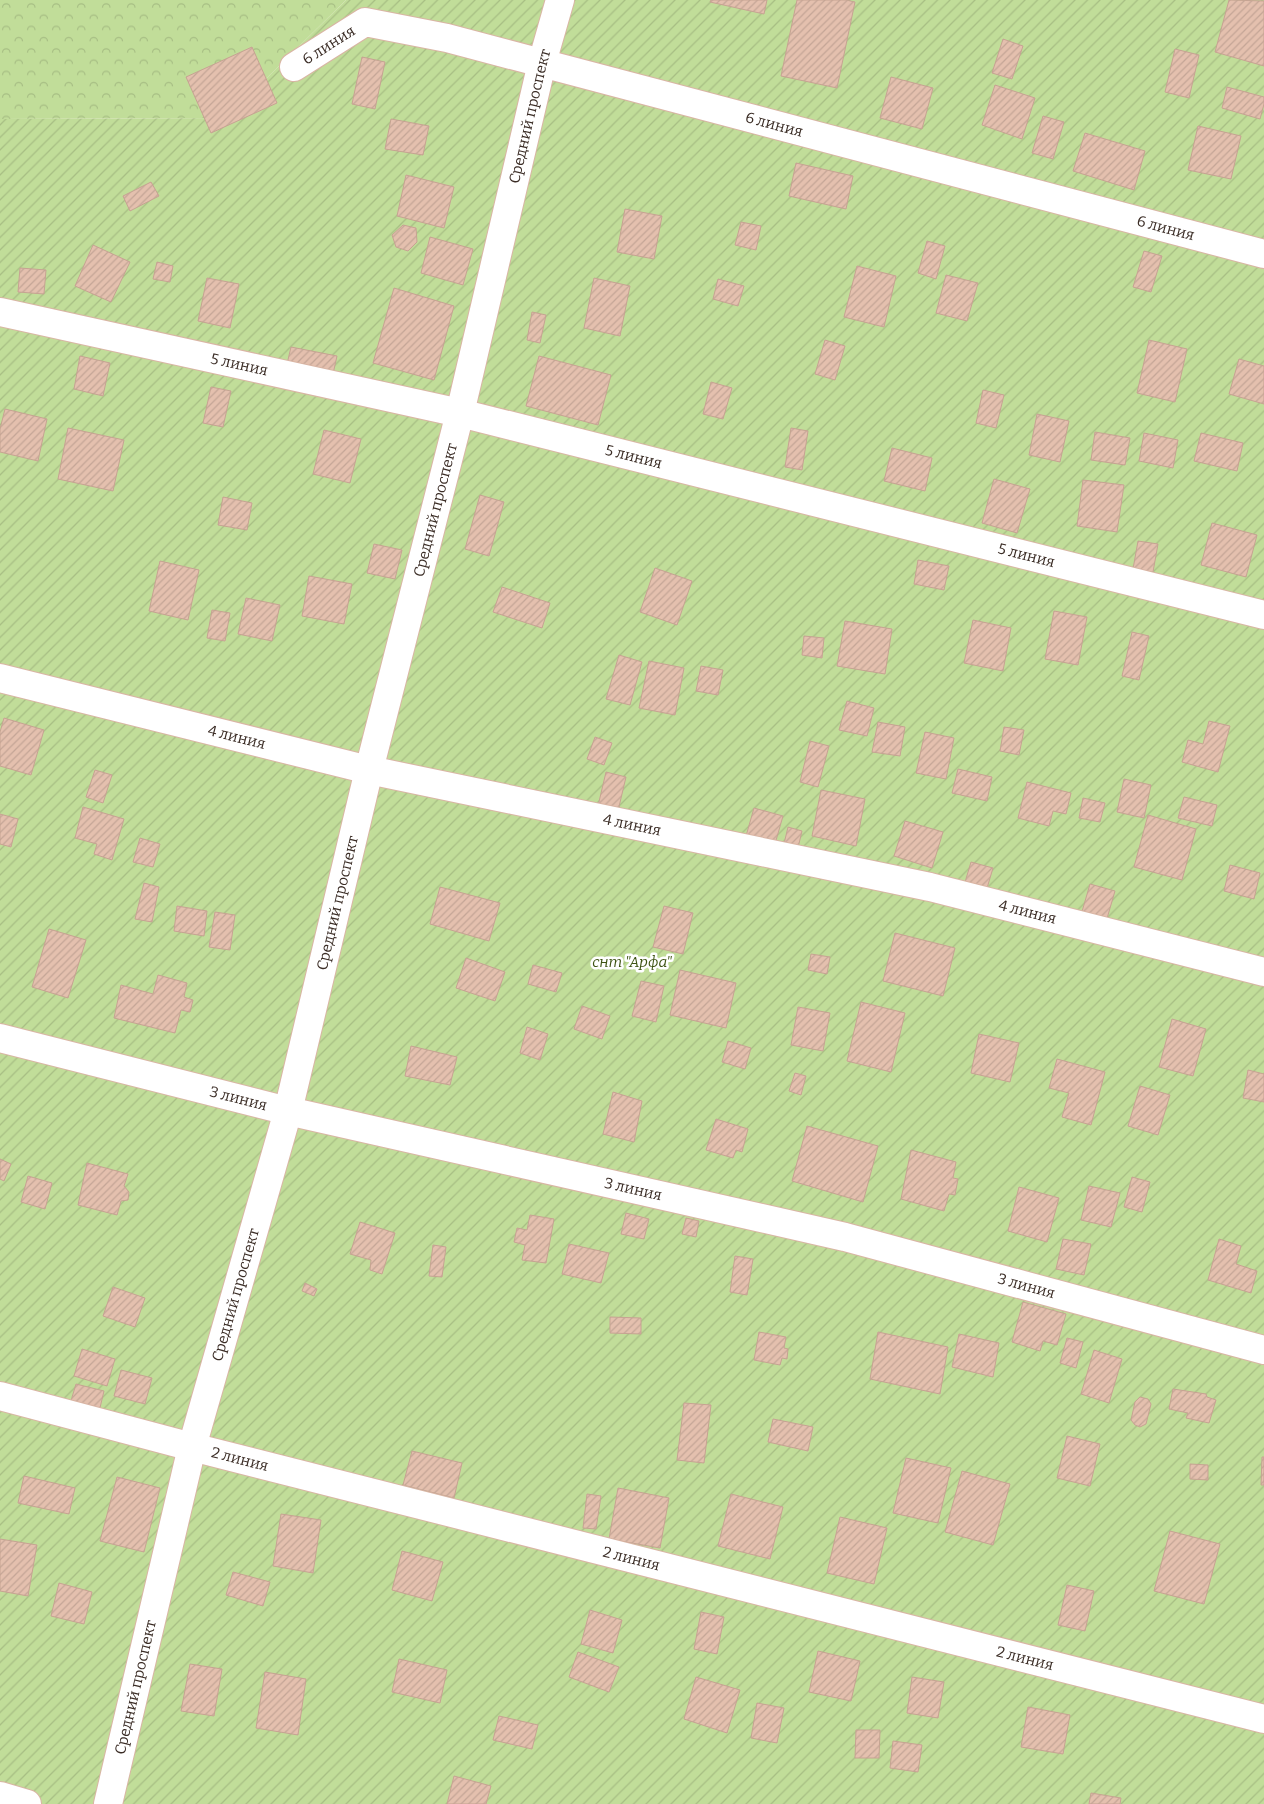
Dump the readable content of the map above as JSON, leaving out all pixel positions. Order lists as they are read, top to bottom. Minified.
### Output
{"streets":{"street":["6 линия","Средний проспект","5 линия","4 линия","3 линия","2 линия"]},"crossings":[["6 линия","Средний проспект"],["Средний проспект","5 линия"],["Средний проспект","4 линия"],["Средний проспект","3 линия"],["Средний проспект","2 линия"]],"parks":["снт \"Арфа\""]}
